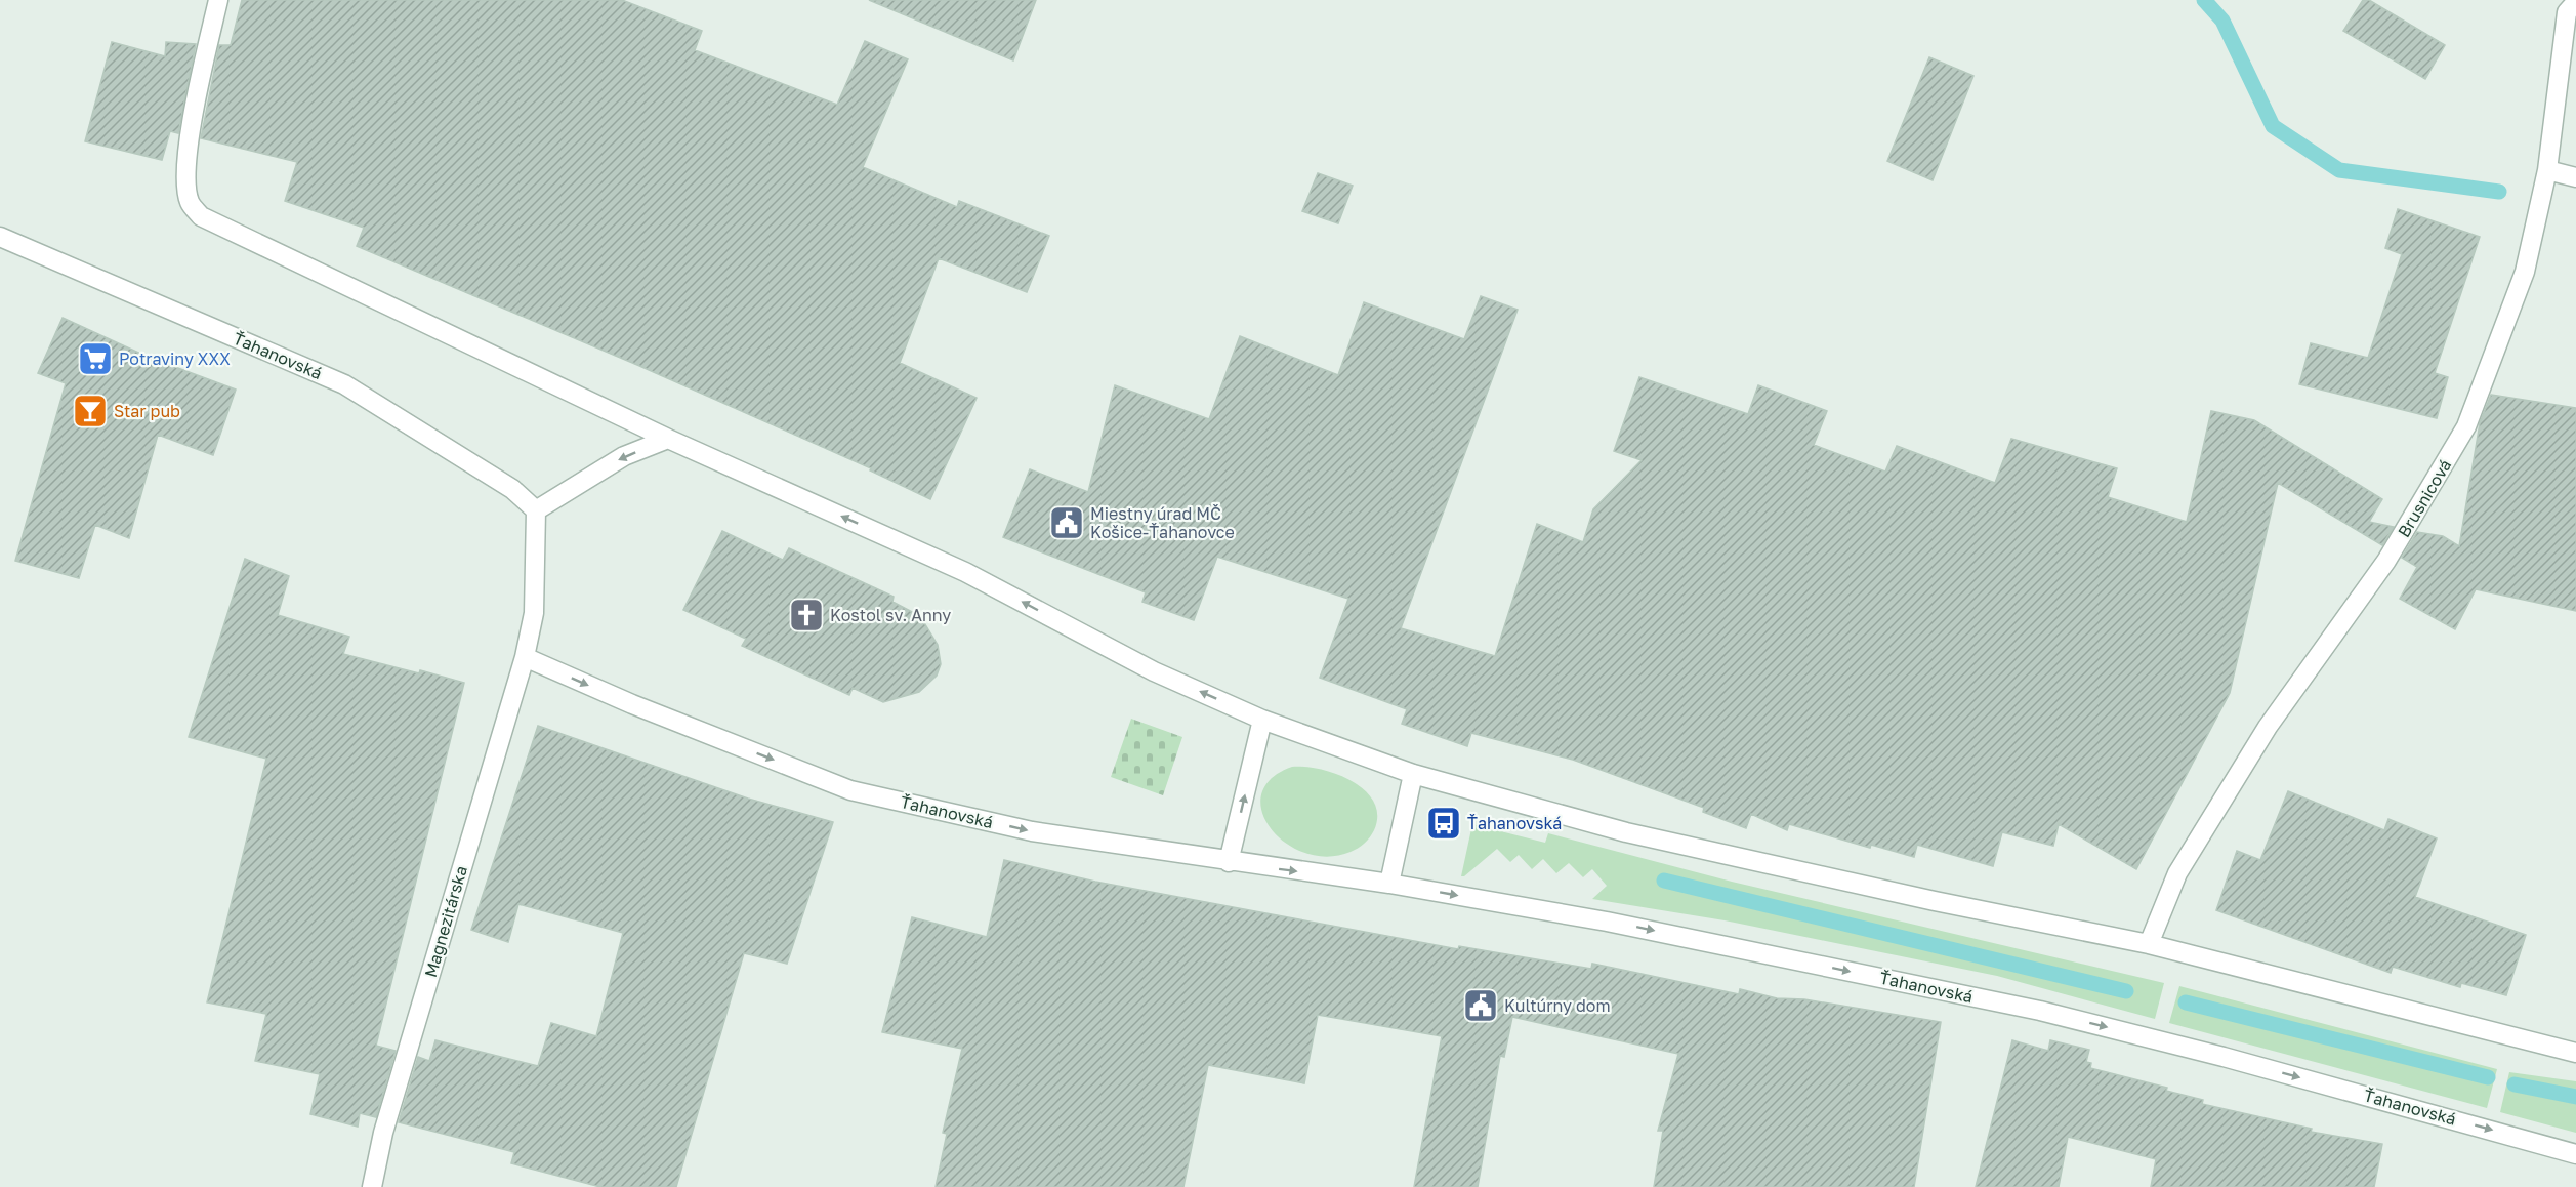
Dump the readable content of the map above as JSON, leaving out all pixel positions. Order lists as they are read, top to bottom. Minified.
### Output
{"streets":{"street":["Ťahanovská","Brusnicová","Magnezitárska"]},"crossings":[["Ťahanovská","Magnezitárska"]],"places":{"supermarket":["Potraviny XXX"],"bar":["Star pub"],"public building":["Miestny úrad MČ Košice-Ťahanovce","Kultúrny dom"],"church":["Kostol sv. Anny"],"bus stop":["Ťahanovská"]}}
